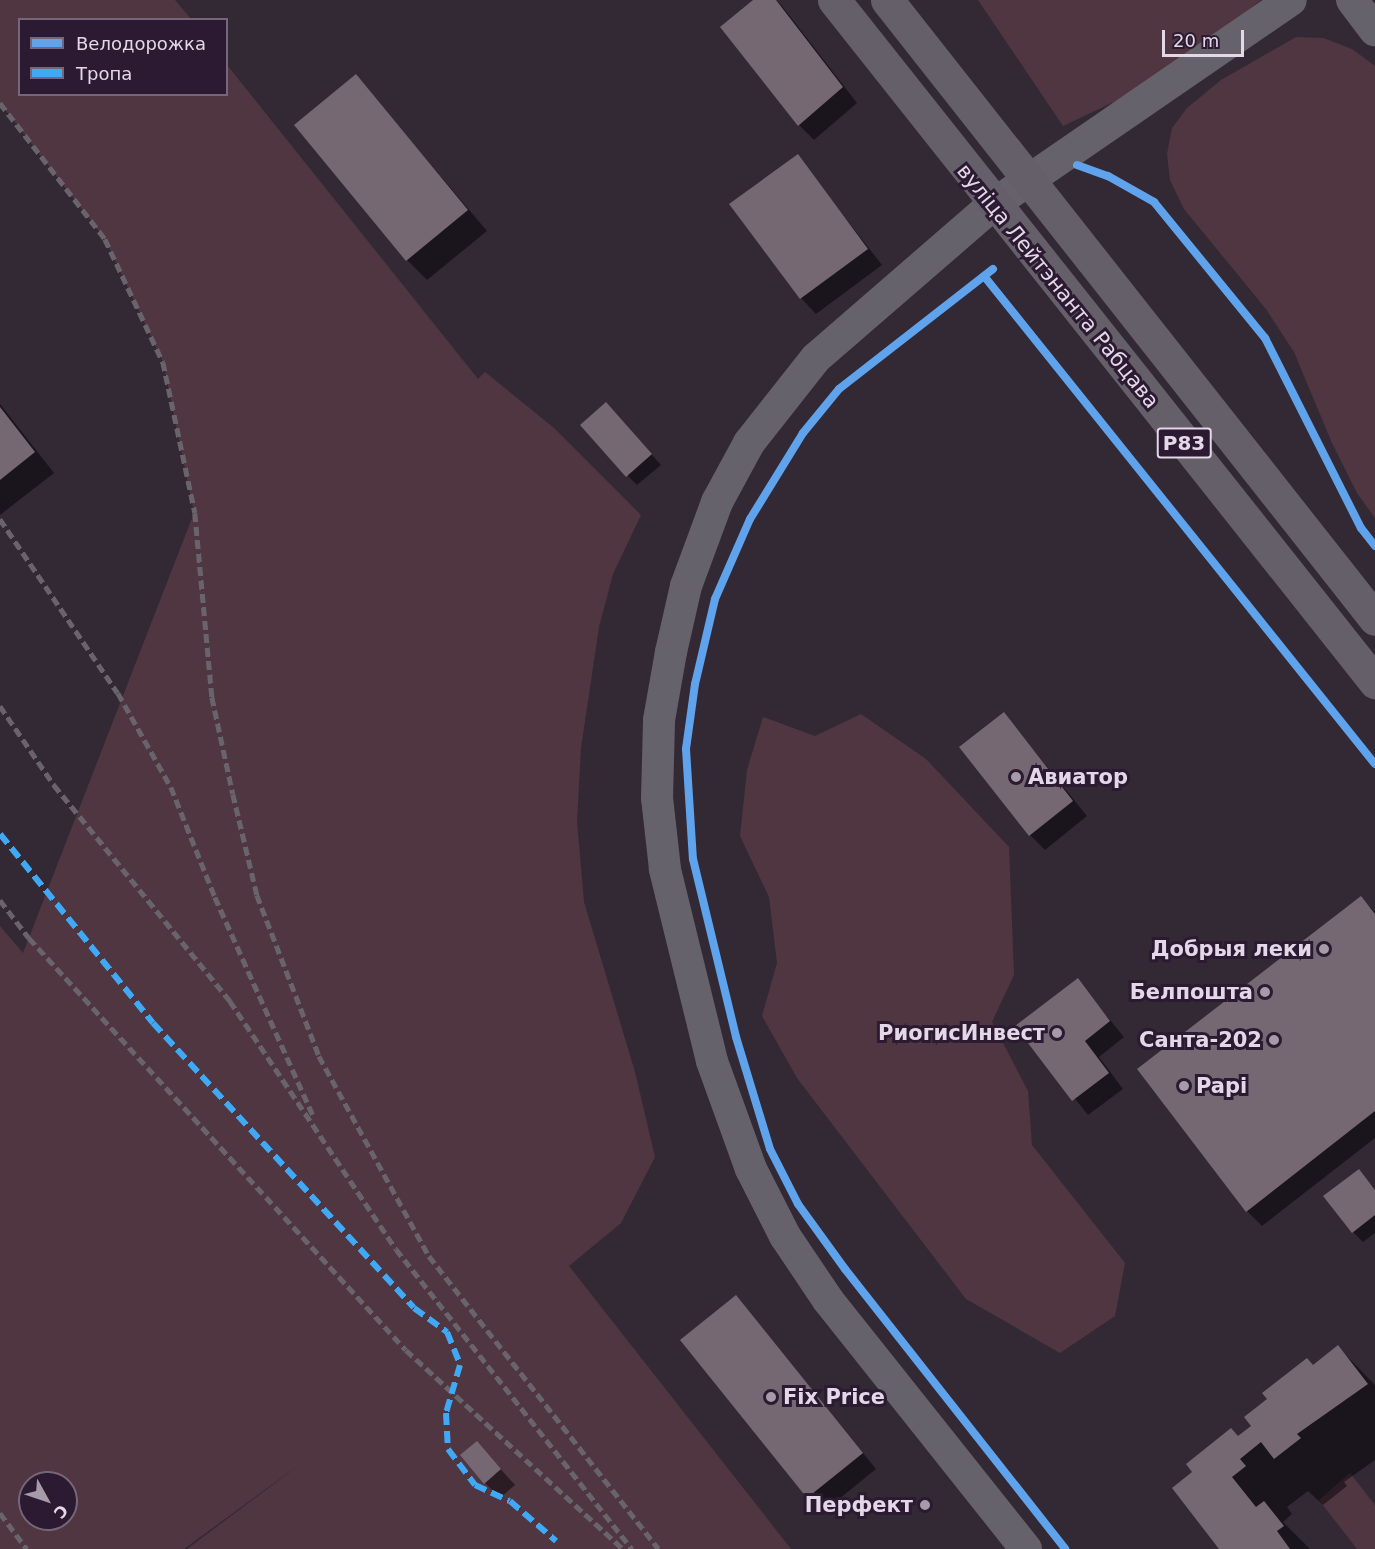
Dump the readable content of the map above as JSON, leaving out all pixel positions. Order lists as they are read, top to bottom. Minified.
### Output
{"streets":{"highway":["вуліца Лейтэнанта Рабцава","Р83"]},"places":["Авиатор","Добрыя леки","Белпошта","РиогисИнвест","Санта-202","Papi","Fix Price","Перфект"],"legend":["Велодорожка","Тропа"],"scale_bar":"20 m","north":"bottom right"}
